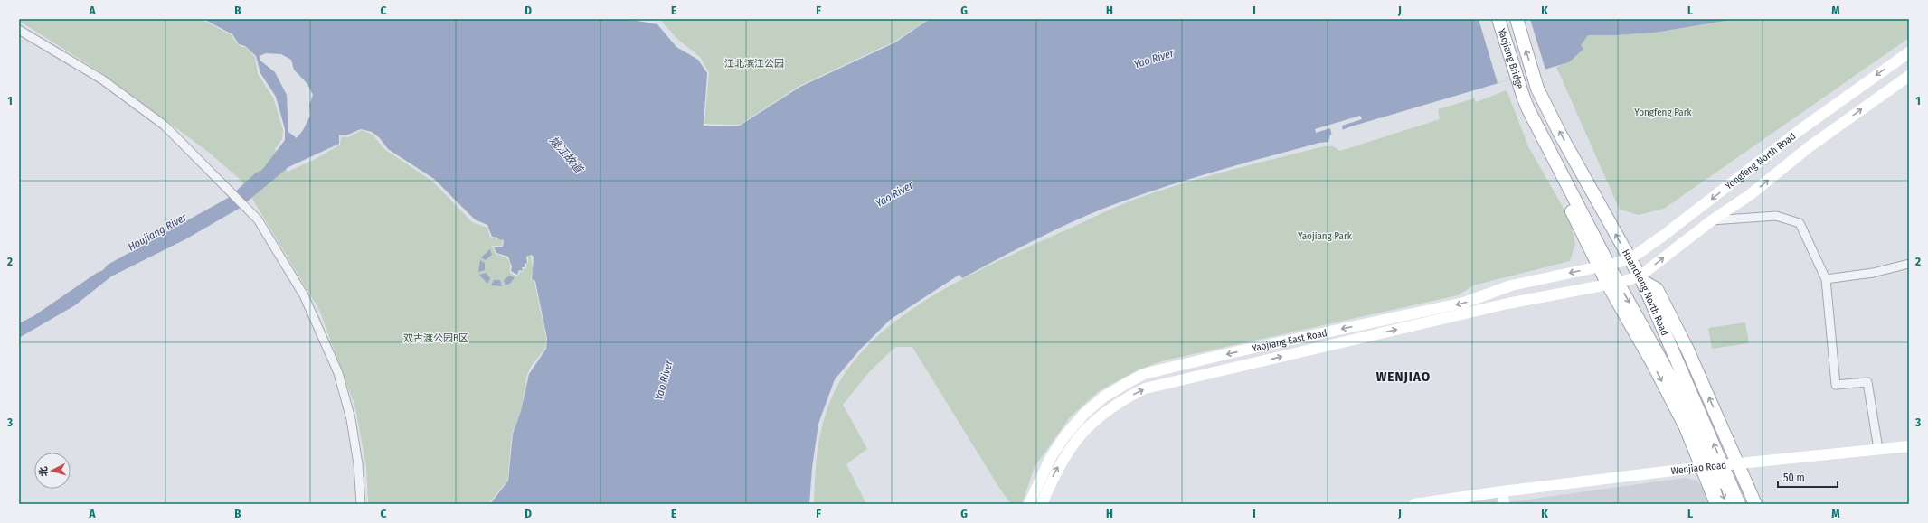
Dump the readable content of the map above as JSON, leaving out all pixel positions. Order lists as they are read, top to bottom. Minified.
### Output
{"streets":{"main road":["Yaojiang Bridge","Yongfeng North Road","Huancheng North Road","Yaojiang East Road","Wenjiao Road"]},"crossings":[["Yaojiang Bridge","Huancheng North Road"],["Yongfeng North Road","Huancheng North Road"],["Yongfeng North Road","Yaojiang East Road"],["Huancheng North Road","Yaojiang East Road"],["Huancheng North Road","Wenjiao Road"]],"districts":["WENJIAO"],"water":["Yao River","姚江故道","Houjiang River"],"parks":["江北滨江公园","Yongfeng Park","Yaojiang Park","双古渡公园B区"],"scale_bar":"50 m","north":"left","grid":{"columns":["A","B","C","D","E","F","G","H","I","J","K","L","M"],"rows":["1","2","3"]}}
